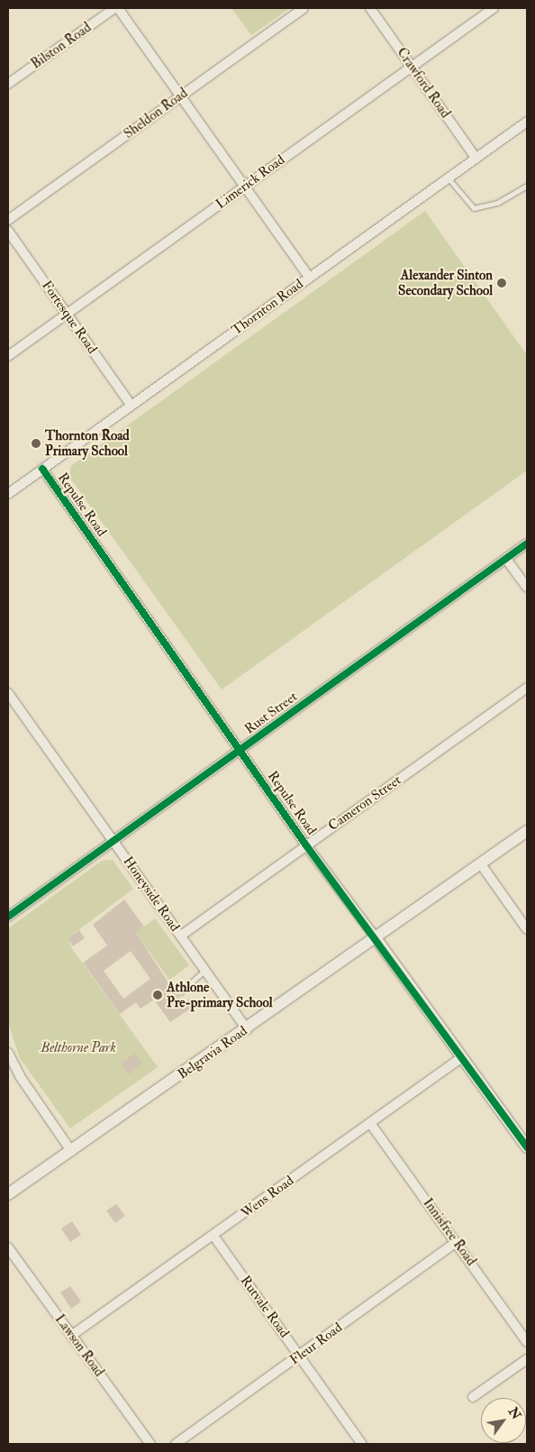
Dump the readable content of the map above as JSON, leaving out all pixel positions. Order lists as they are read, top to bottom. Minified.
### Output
{"streets":{"street":["Bilston Road","Crawford Road","Sheldon Road","Limerick Road","Thornton Road","Fortesque Road","Repulse Road","Rust Street","Cameron Street","Honeyside Road","Belgravia Road","Wens Road","Innisfree Road","Rutvale Road","Fleur Road","Lawson Road"]},"crossings":[["Crawford Road","Limerick Road"],["Crawford Road","Thornton Road"],["Limerick Road","Fortesque Road"],["Thornton Road","Fortesque Road"],["Thornton Road","Repulse Road"],["Repulse Road","Rust Street"],["Repulse Road","Cameron Street"],["Repulse Road","Belgravia Road"],["Repulse Road","Wens Road"],["Rust Street","Honeyside Road"],["Cameron Street","Honeyside Road"],["Honeyside Road","Belgravia Road"],["Wens Road","Innisfree Road"],["Wens Road","Rutvale Road"],["Wens Road","Lawson Road"],["Innisfree Road","Fleur Road"],["Rutvale Road","Fleur Road"]],"parks":["Belthorne Park"],"places":["Alexander Sinton Secondary School","Thornton Road Primary School","Athlone Pre-primary School"],"north":"top right"}
